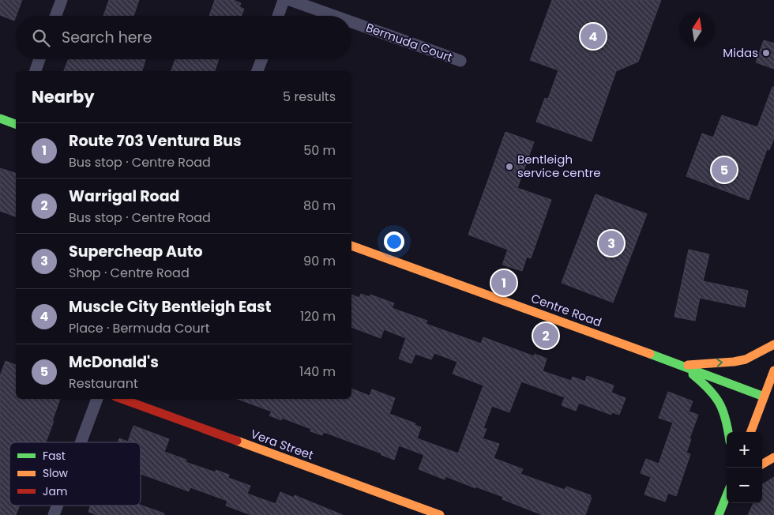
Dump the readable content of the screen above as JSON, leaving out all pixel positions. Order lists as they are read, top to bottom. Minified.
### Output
{"streets":{"main road":["Centre Road","Vera Street"],"street":["Bermuda Court"]},"places":["Midas","Bentleigh service centre"],"legend":["Fast","Slow","Jam"],"north":"top","page":{"search":"Search here","pins":["4","5","3","1","2"],"heading":["Nearby","5 results"],"list":[{"mark":"1","name":"Route 703 Ventura Bus","note":"Bus stop · Centre Road","value":"50 m"},{"mark":"2","name":"Warrigal Road","note":"Bus stop · Centre Road","value":"80 m"},{"mark":"3","name":"Supercheap Auto","note":"Shop · Centre Road","value":"90 m"},{"mark":"4","name":"Muscle City Bentleigh East","note":"Place · Bermuda Court","value":"120 m"},{"mark":"5","name":"McDonald's","note":"Restaurant","value":"140 m"}],"map_buttons":["+","−"]}}
